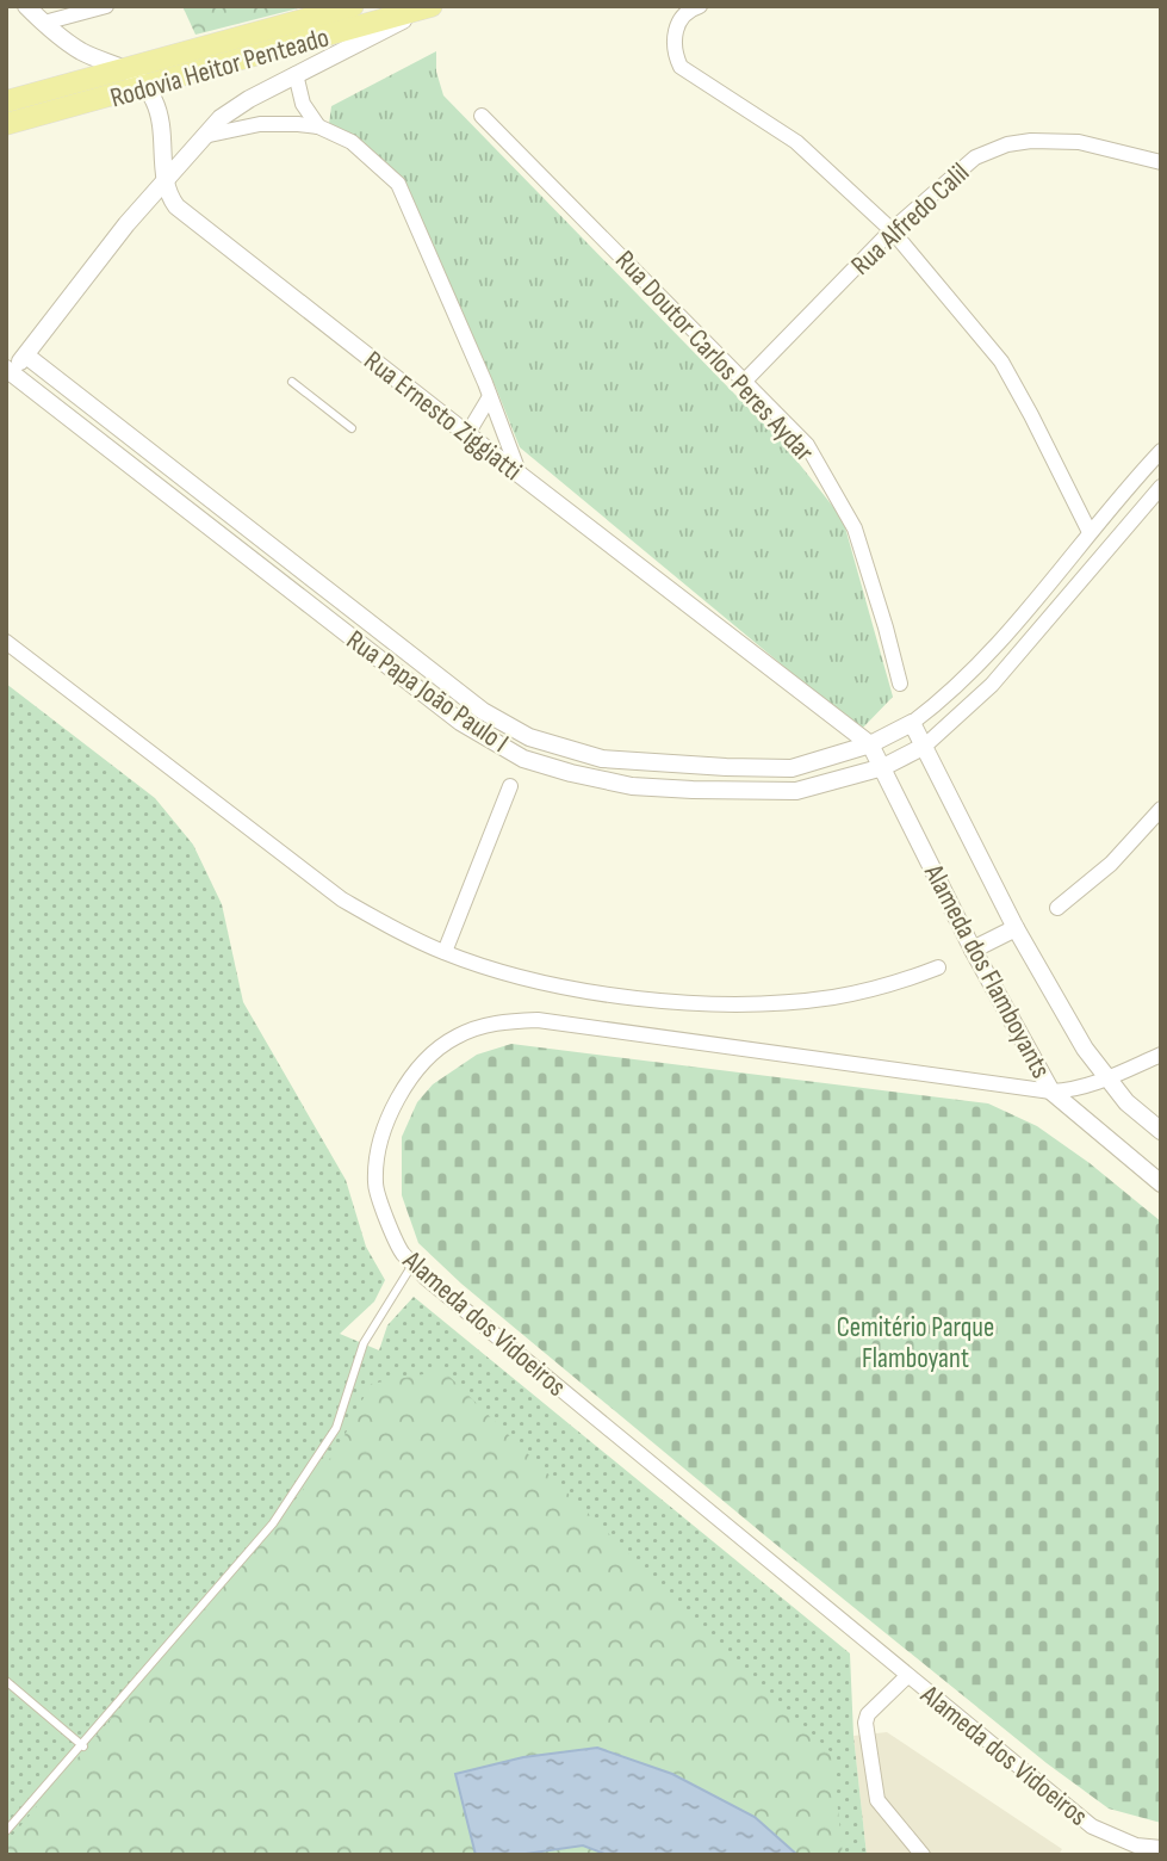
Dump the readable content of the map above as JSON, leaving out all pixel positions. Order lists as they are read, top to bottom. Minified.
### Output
{"streets":{"main road":["Rodovia Heitor Penteado"],"street":["Rua Alfredo Calil","Rua Doutor Carlos Peres Aydar","Rua Ernesto Ziggiatti","Rua Papa João Paulo I","Alameda dos Flamboyants","Alameda dos Vidoeiros"]},"crossings":[["Rua Alfredo Calil","Rua Doutor Carlos Peres Aydar"],["Rua Ernesto Ziggiatti","Rua Papa João Paulo I"],["Rua Ernesto Ziggiatti","Alameda dos Flamboyants"],["Rua Papa João Paulo I","Alameda dos Flamboyants"],["Alameda dos Flamboyants","Alameda dos Vidoeiros"]],"parks":["Cemitério Parque Flamboyant"]}
